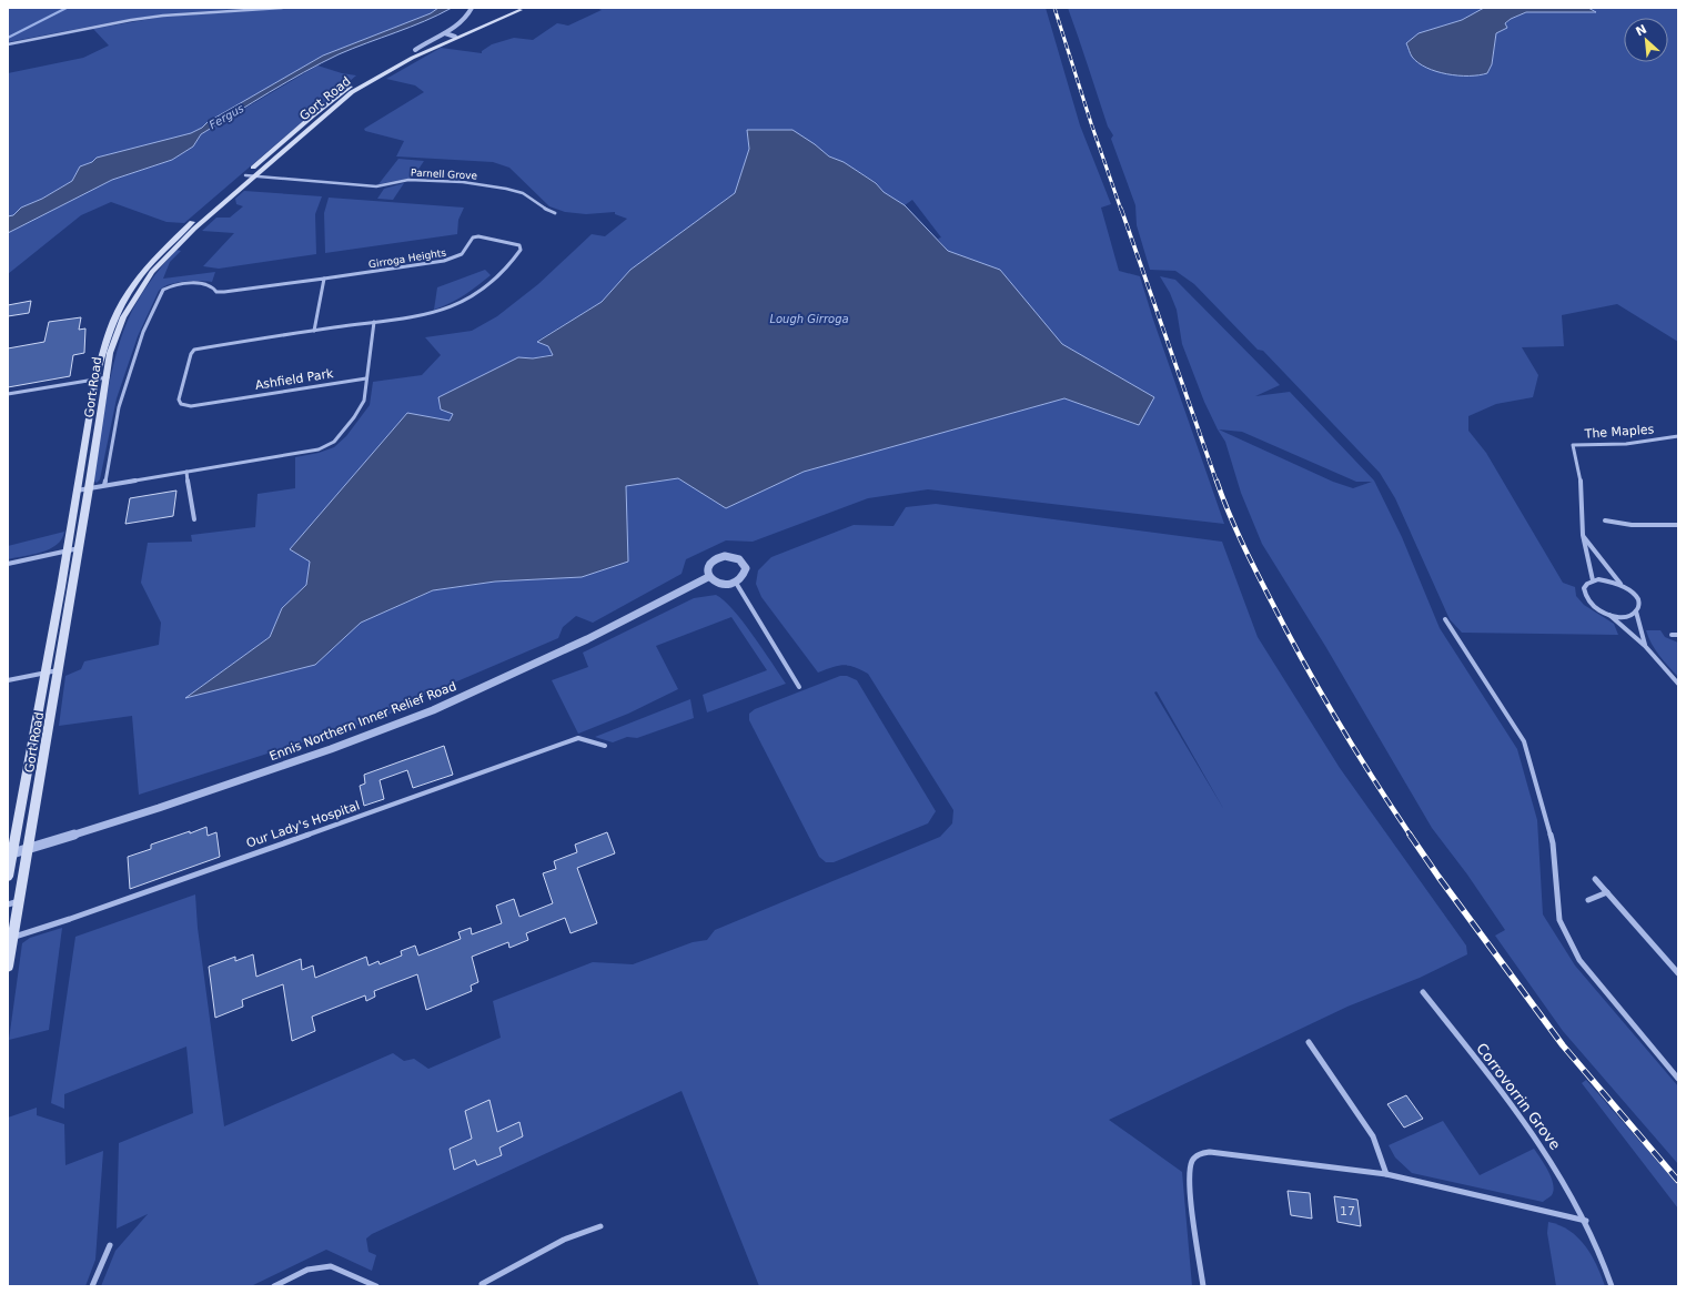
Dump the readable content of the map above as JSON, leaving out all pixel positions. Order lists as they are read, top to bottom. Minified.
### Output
{"streets":{"main road":["Gort Road"],"street":["Parnell Grove","Girroga Heights","Ashfield Park","The Maples","Ennis Northern Inner Relief Road","Our Lady's Hospital","Corrovorrin Grove"]},"crossings":[["Gort Road","Parnell Grove"],["Gort Road","Ennis Northern Inner Relief Road"],["Gort Road","Our Lady's Hospital"],["Girroga Heights","Ashfield Park"]],"water":["Fergus","Lough Girroga"],"house_numbers":["17"],"north":"top left"}
